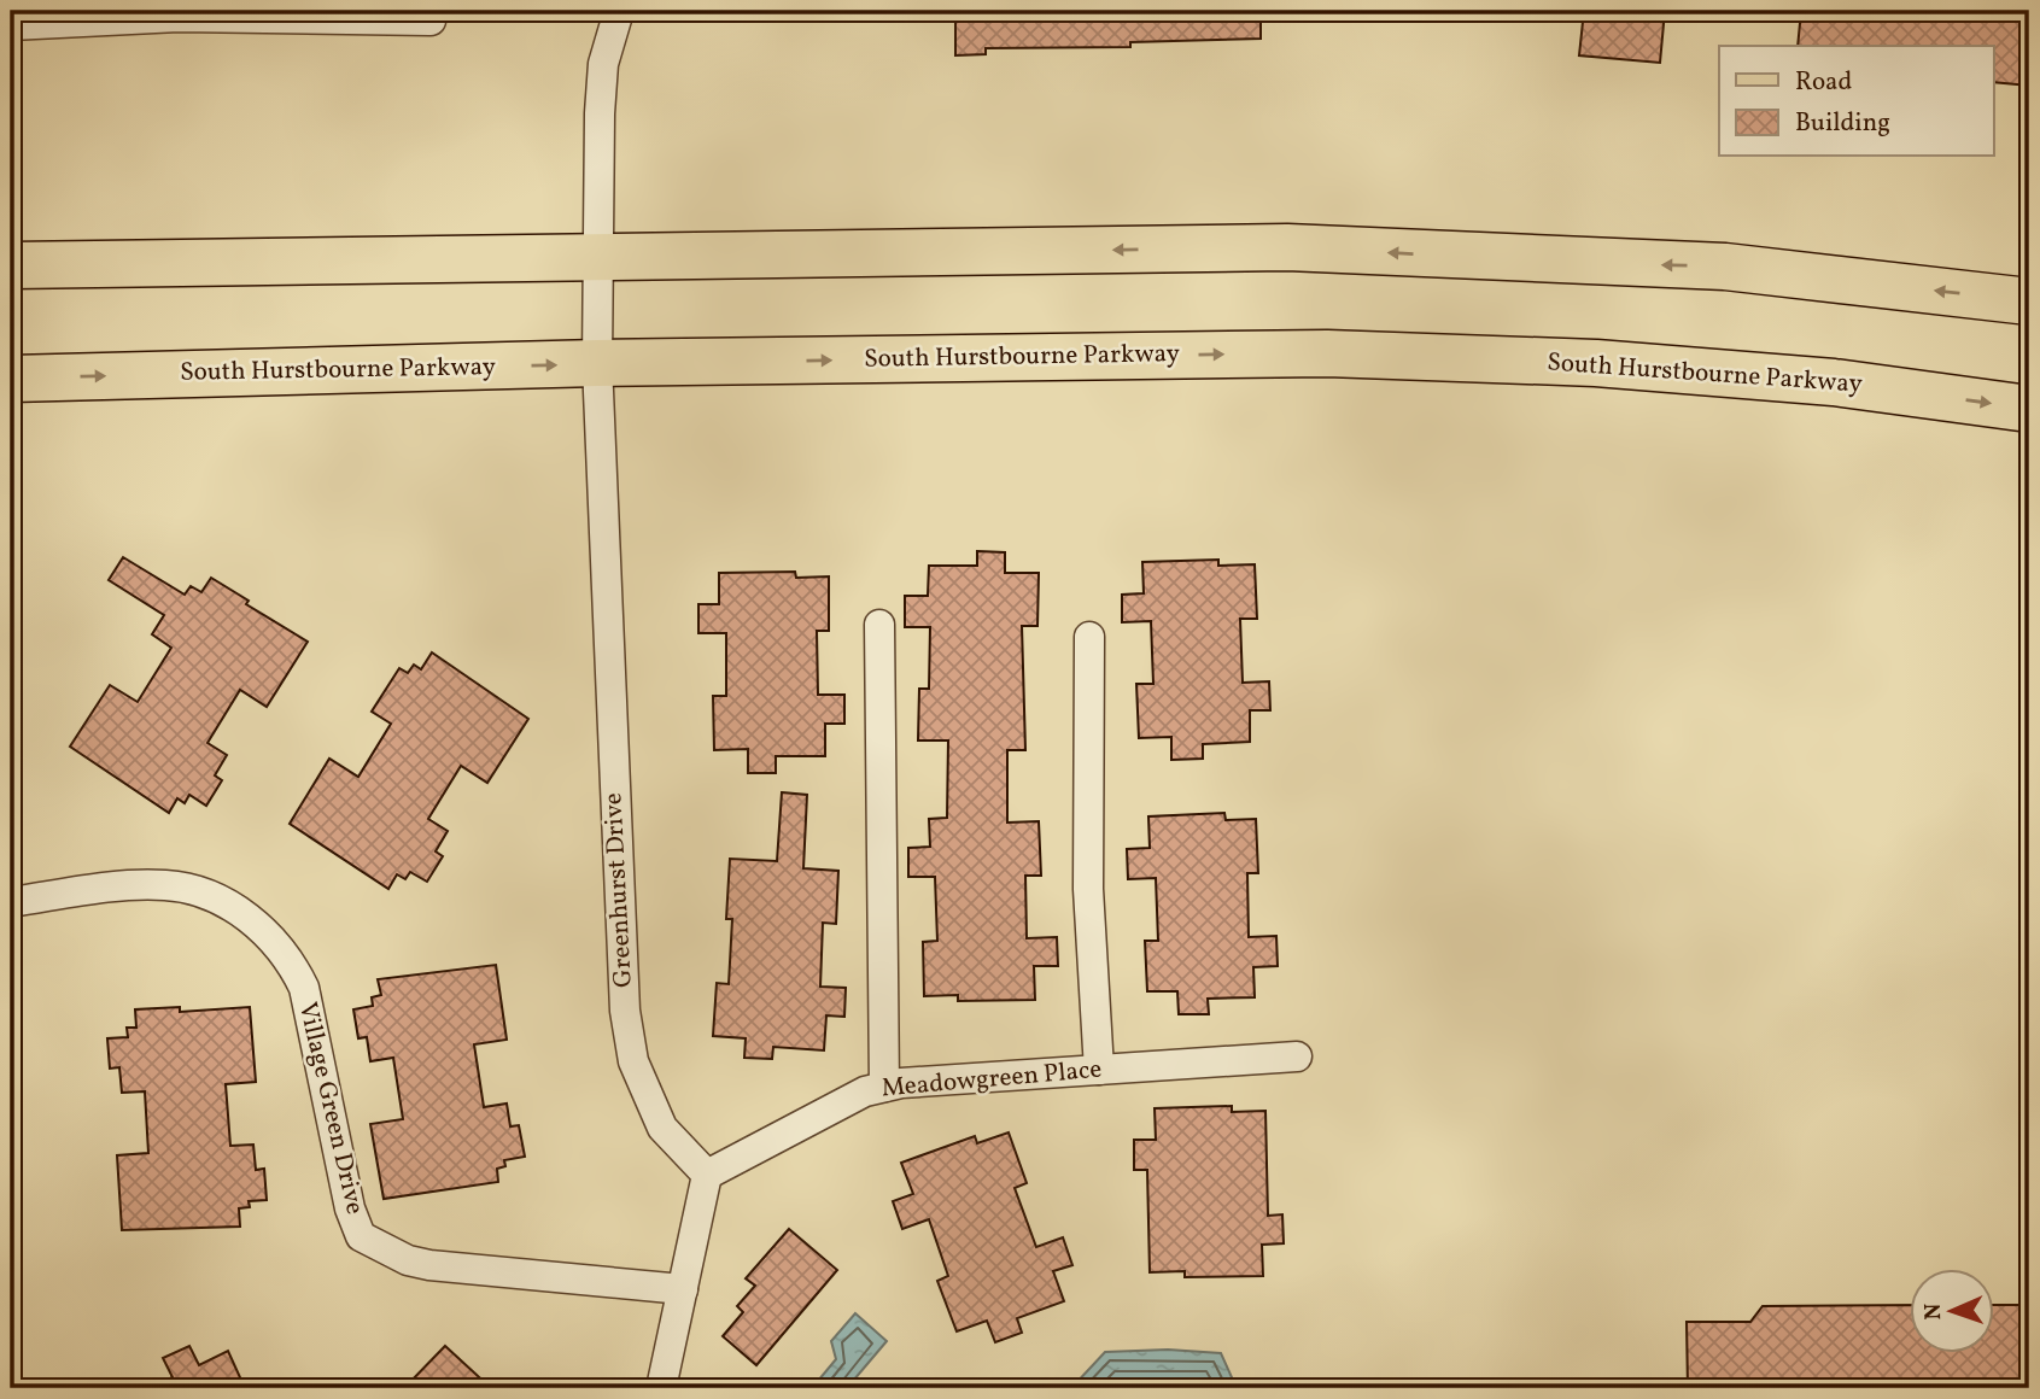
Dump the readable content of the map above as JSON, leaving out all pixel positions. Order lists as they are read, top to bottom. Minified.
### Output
{"streets":{"main road":["South Hurstbourne Parkway"],"street":["Greenhurst Drive","Meadowgreen Place","Village Green Drive"]},"crossings":[["South Hurstbourne Parkway","Greenhurst Drive"],["Greenhurst Drive","Meadowgreen Place"]],"legend":["Road","Building"],"north":"left"}
